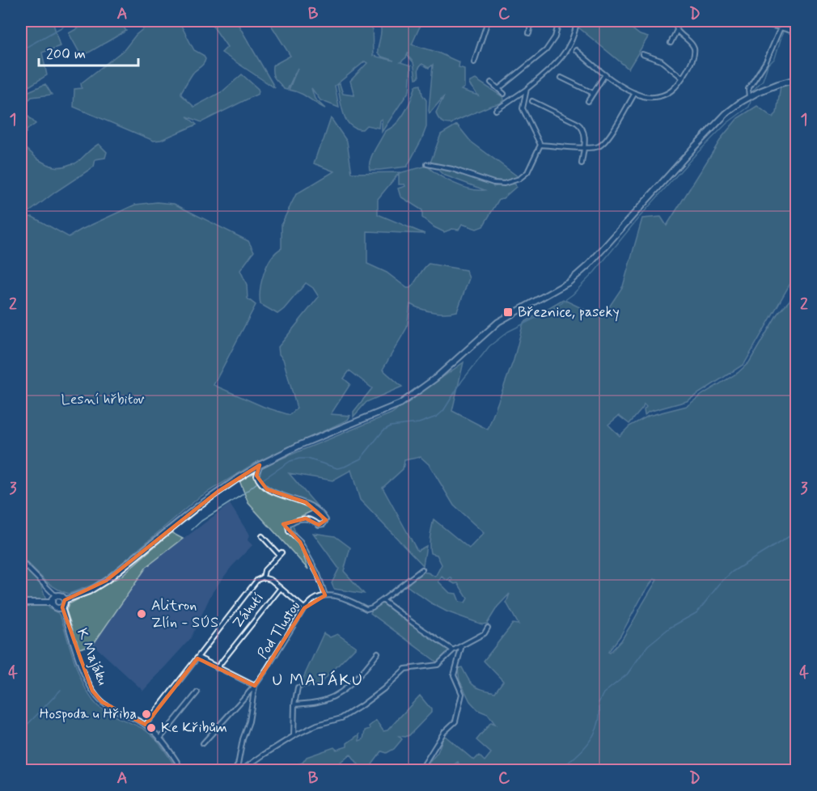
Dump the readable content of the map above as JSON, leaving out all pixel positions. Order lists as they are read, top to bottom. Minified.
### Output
{"streets":{"street":["Záhutí","Pod Tlustou","K Majáku"]},"districts":["U MAJÁKU"],"parks":["Lesní hřbitov"],"places":{"transit":["Březnice, paseky"],"other":["Alitron Zlín - SÚS","Hospoda u Hřiba","Ke Křibům"]},"scale_bar":"200 m","grid":{"columns":["A","B","C","D"],"rows":["1","2","3","4"]}}
